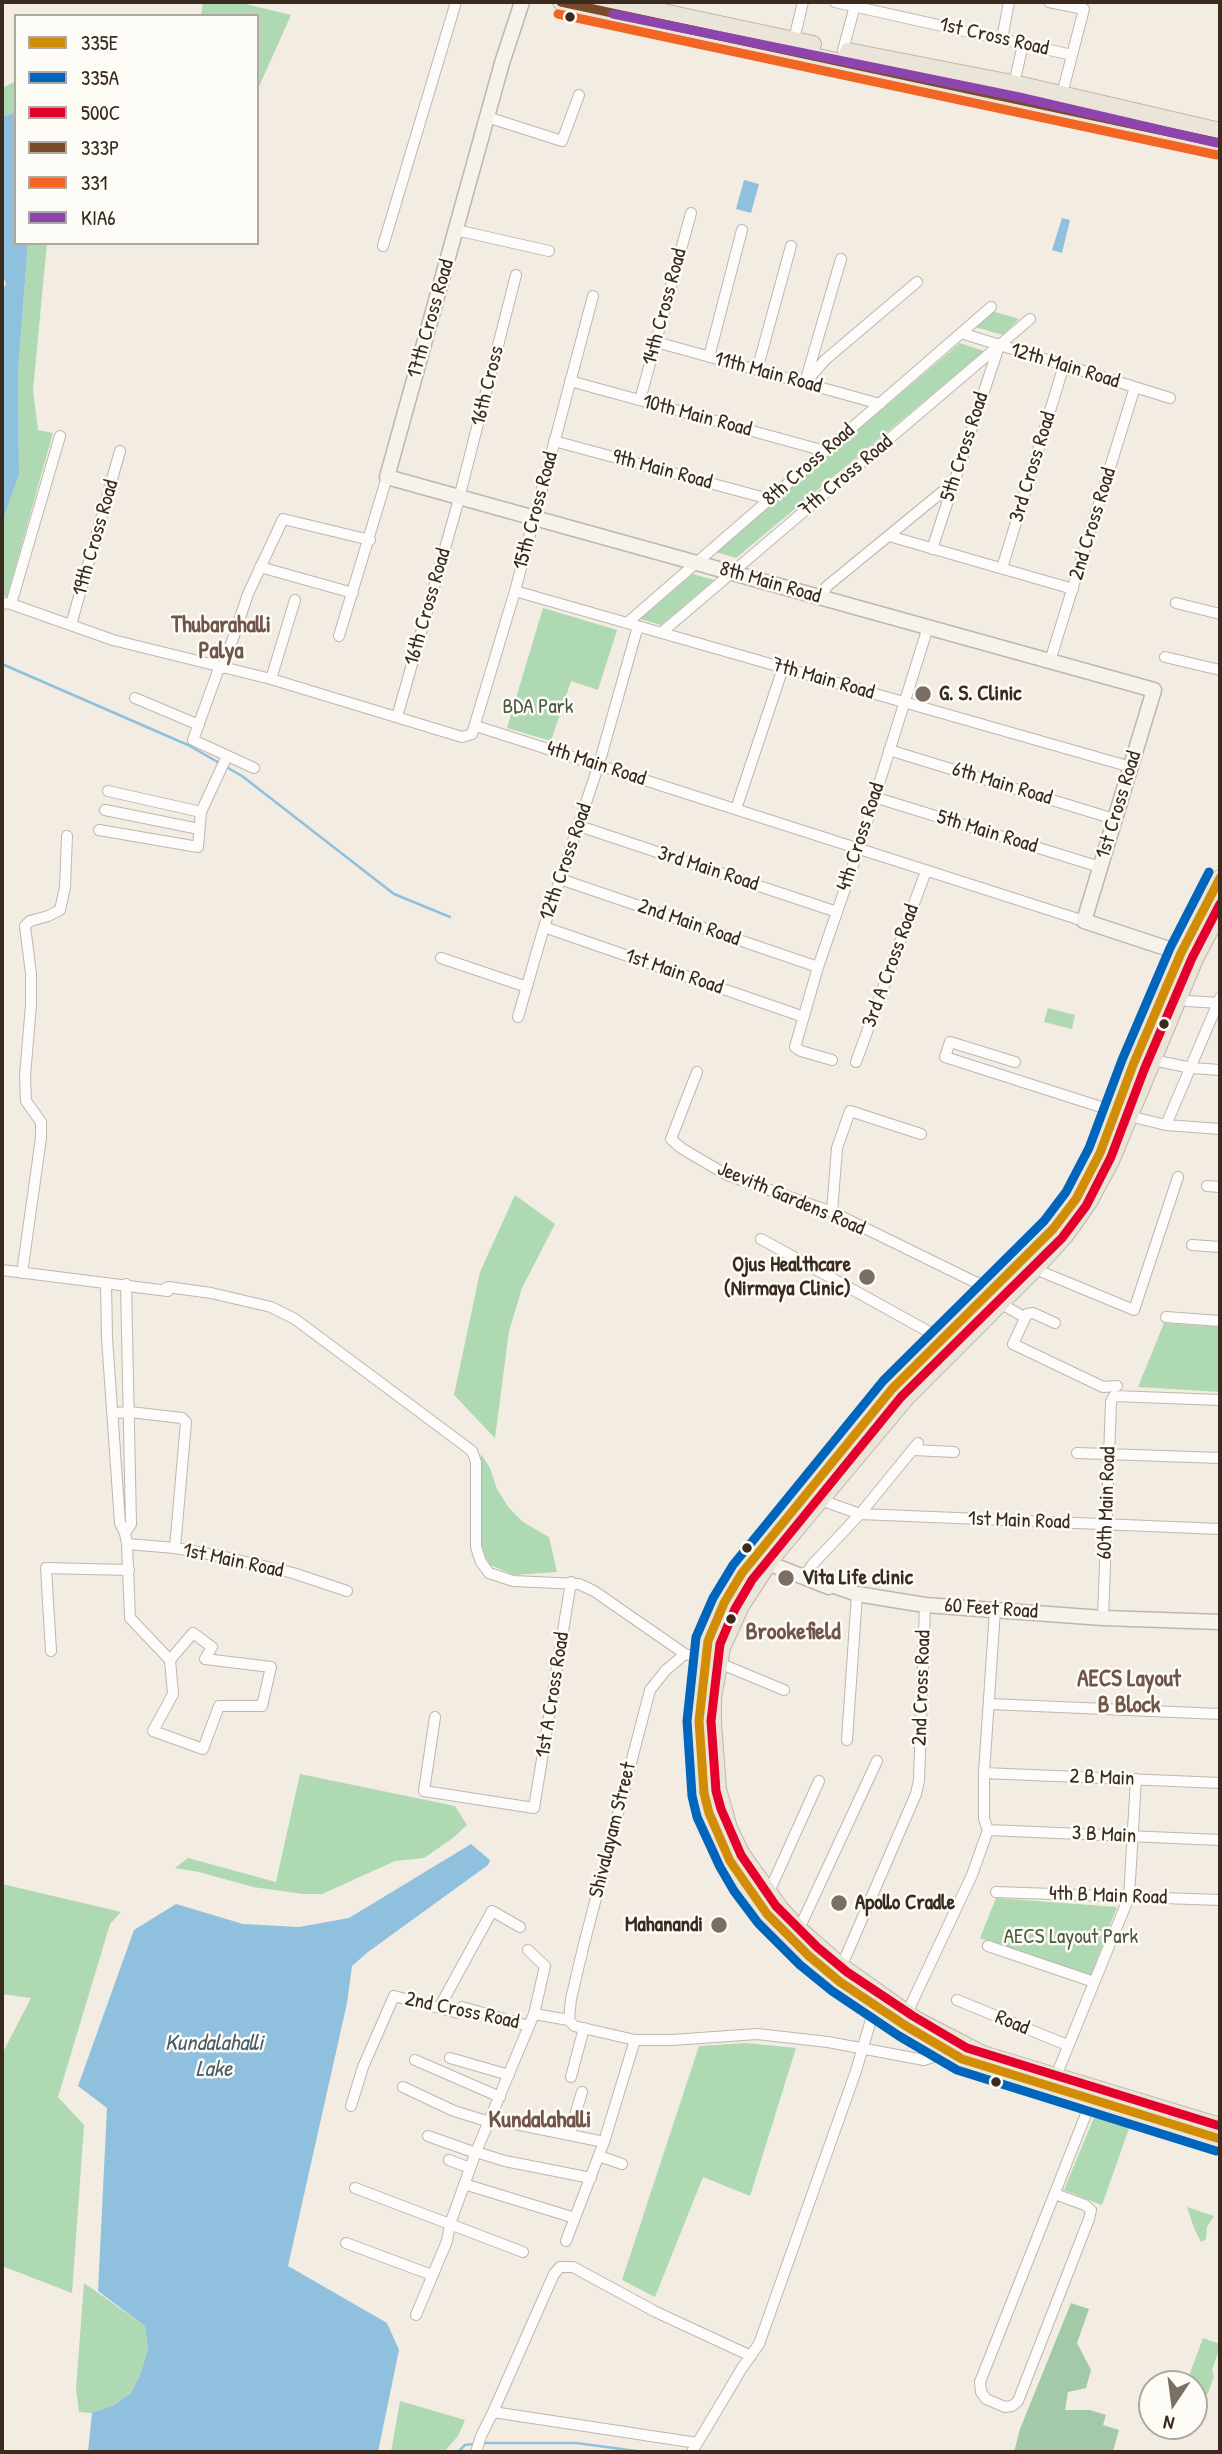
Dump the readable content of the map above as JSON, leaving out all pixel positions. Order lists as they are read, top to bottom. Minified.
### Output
{"streets":{"street":["1st Cross Road","14th Cross Road","17th Cross Road","12th Main Road","11th Main Road","16th Cross","10th Main Road","5th Cross Road","8th Cross Road","3rd Cross Road","9th Main Road","7th Cross Road","15th Cross Road","2nd Cross Road","19th Cross Road","8th Main Road","16th Cross Road","7th Main Road","4th Main Road","6th Main Road","5th Main Road","4th Cross Road","12th Cross Road","3rd Main Road","2nd Main Road","3rd A Cross Road","1st Main Road","Jeevith Gardens Road","60th Main Road","60 Feet Road","1st A Cross Road","2 B Main","Shivalayam Street","3 B Main","4th B Main Road","Road"]},"crossings":[["1st Cross Road","8th Main Road"],["1st Cross Road","7th Main Road"],["1st Cross Road","4th Main Road"],["1st Cross Road","6th Main Road"],["1st Cross Road","5th Main Road"],["14th Cross Road","11th Main Road"],["14th Cross Road","10th Main Road"],["17th Cross Road","8th Main Road"],["12th Main Road","5th Cross Road"],["12th Main Road","8th Cross Road"],["12th Main Road","3rd Cross Road"],["12th Main Road","7th Cross Road"],["12th Main Road","2nd Cross Road"],["11th Main Road","8th Cross Road"],["16th Cross","8th Main Road"],["16th Cross","16th Cross Road"],["10th Main Road","8th Cross Road"],["10th Main Road","15th Cross Road"],["5th Cross Road","7th Cross Road"],["8th Cross Road","9th Main Road"],["8th Cross Road","8th Main Road"],["8th Cross Road","7th Main Road"],["9th Main Road","15th Cross Road"],["7th Cross Road","8th Main Road"],["7th Cross Road","7th Main Road"],["15th Cross Road","8th Main Road"],["15th Cross Road","7th Main Road"],["15th Cross Road","4th Main Road"],["2nd Cross Road","8th Main Road"],["2nd Cross Road","60 Feet Road"],["2nd Cross Road","Shivalayam Street"],["19th Cross Road","4th Main Road"],["8th Main Road","16th Cross Road"],["8th Main Road","4th Cross Road"],["16th Cross Road","4th Main Road"],["7th Main Road","4th Cross Road"],["7th Main Road","12th Cross Road"],["4th Main Road","4th Cross Road"],["4th Main Road","12th Cross Road"],["4th Main Road","3rd A Cross Road"],["6th Main Road","4th Cross Road"],["5th Main Road","4th Cross Road"],["4th Cross Road","3rd Main Road"],["4th Cross Road","2nd Main Road"],["4th Cross Road","1st Main Road"],["12th Cross Road","3rd Main Road"],["12th Cross Road","2nd Main Road"],["12th Cross Road","1st Main Road"],["1st Main Road","60th Main Road"],["60th Main Road","60 Feet Road"]],"districts":["Thubarahalli Palya","Brookefield","AECS Layout B Block","Kundalahalli"],"water":["Kundalahalli Lake"],"parks":["BDA Park","AECS Layout Park"],"places":["G. S. Clinic","Ojus Healthcare (Nirmaya Clinic)","Vita Life clinic","Apollo Cradle","Mahanandi"],"lines":["transit line 333P","transit line 331","transit line KIA6","transit line 335A","transit line 335E","transit line 500C"],"legend":["335E","335A","500C","333P","331","KIA6"],"north":"bottom"}
